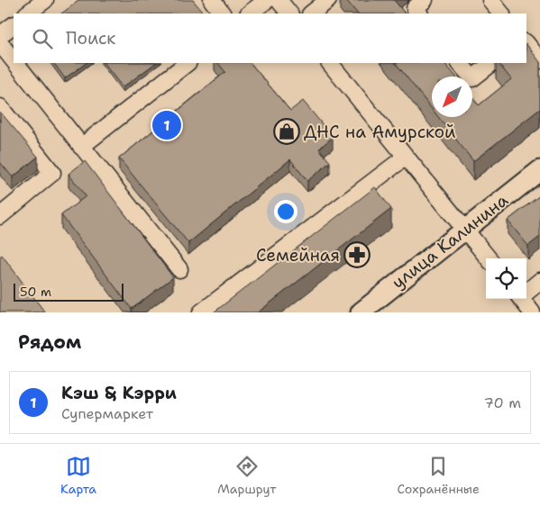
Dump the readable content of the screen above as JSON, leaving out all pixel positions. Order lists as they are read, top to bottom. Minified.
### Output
{"streets":{"main road":["улица Калинина"]},"places":{"shop":["ДНС на Амурской"],"pharmacy":["Семейная"]},"scale_bar":"50 m","north":"bottom left","page":{"search":"Поиск","pins":"1","scale":"50 m","heading":"Рядом","list":[{"mark":"1","name":"Кэш & Кэрри","note":"Супермаркет","value":"70 m"}],"nav":["Карта","Маршрут","Сохранённые"]}}
